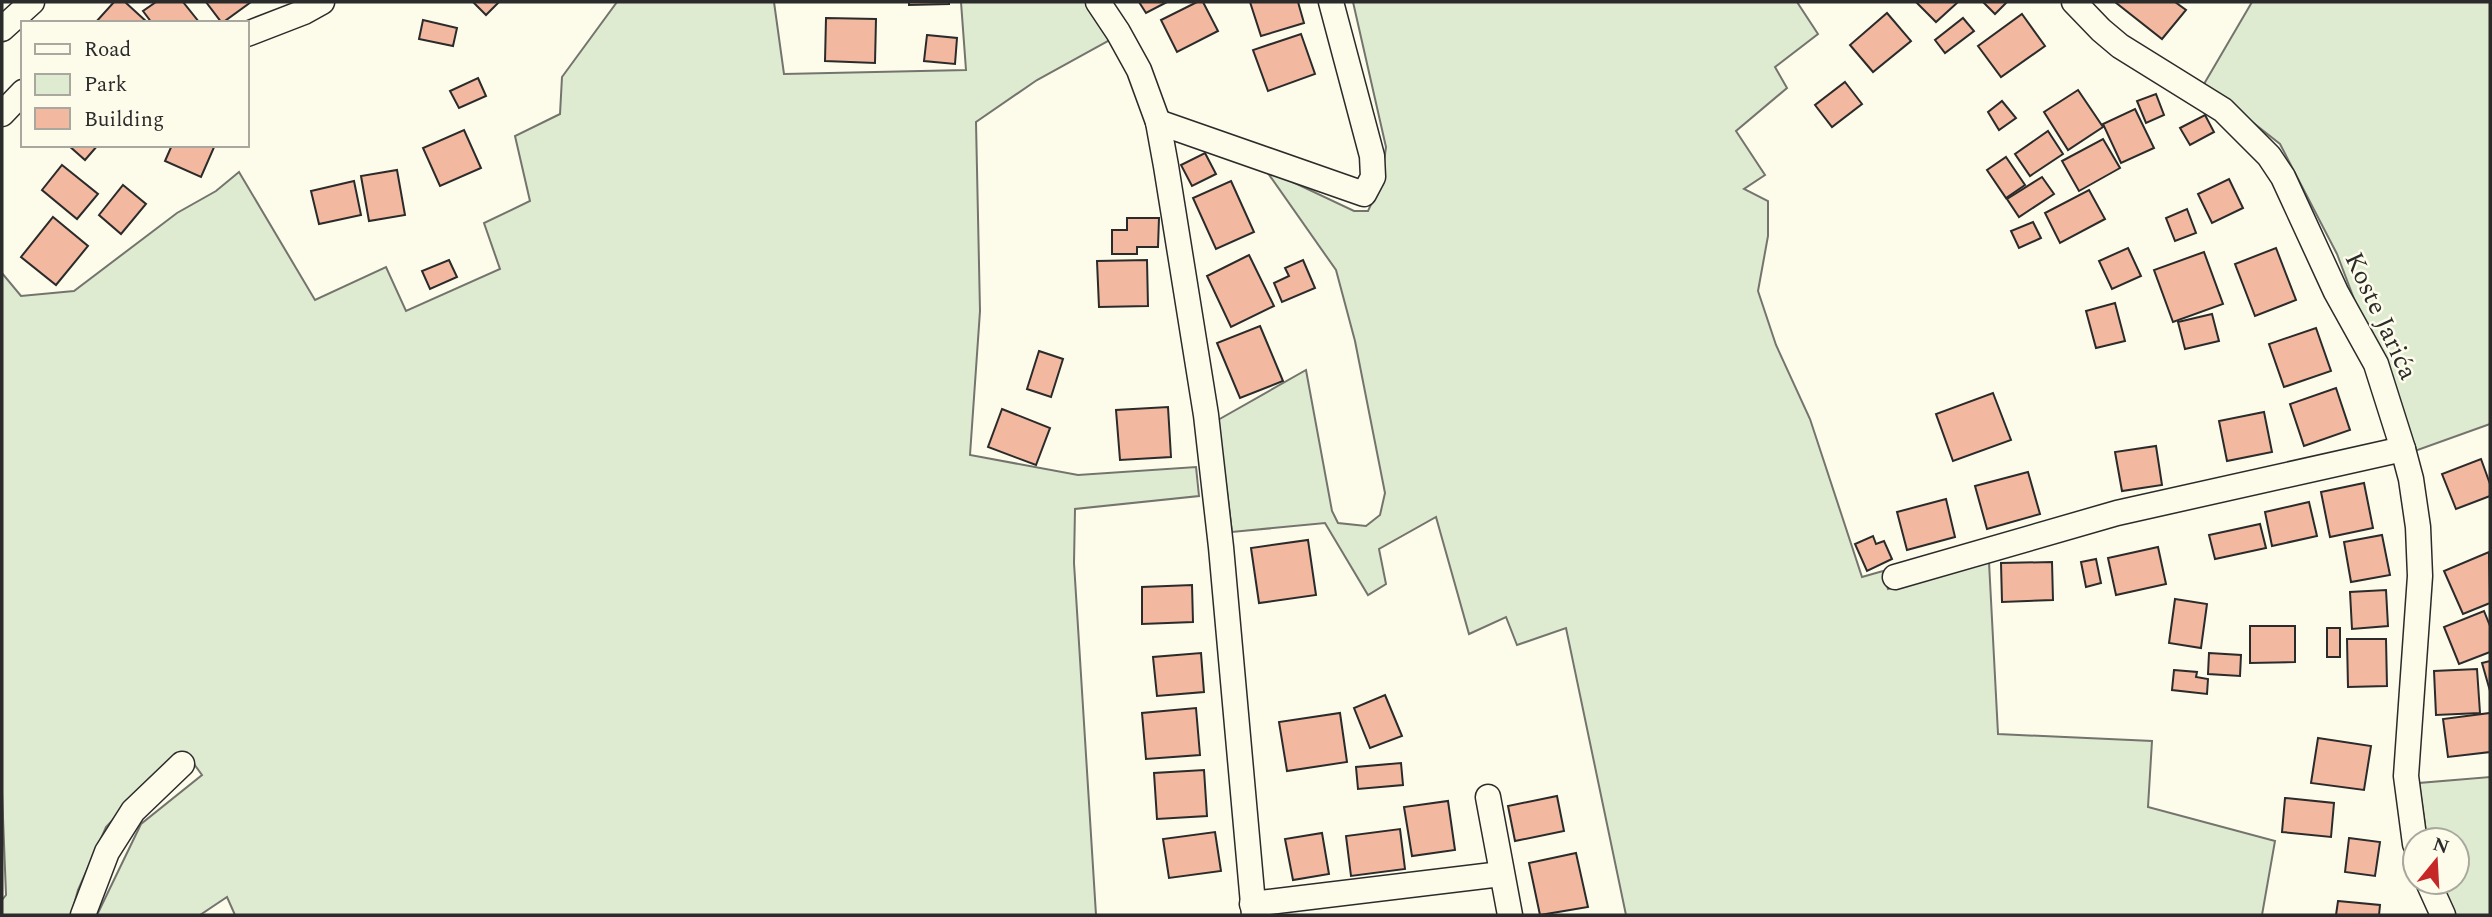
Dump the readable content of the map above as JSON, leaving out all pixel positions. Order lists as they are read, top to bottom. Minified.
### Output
{"streets":{"street":["Koste Jarića"]},"legend":["Road","Park","Building"],"north":"top"}
